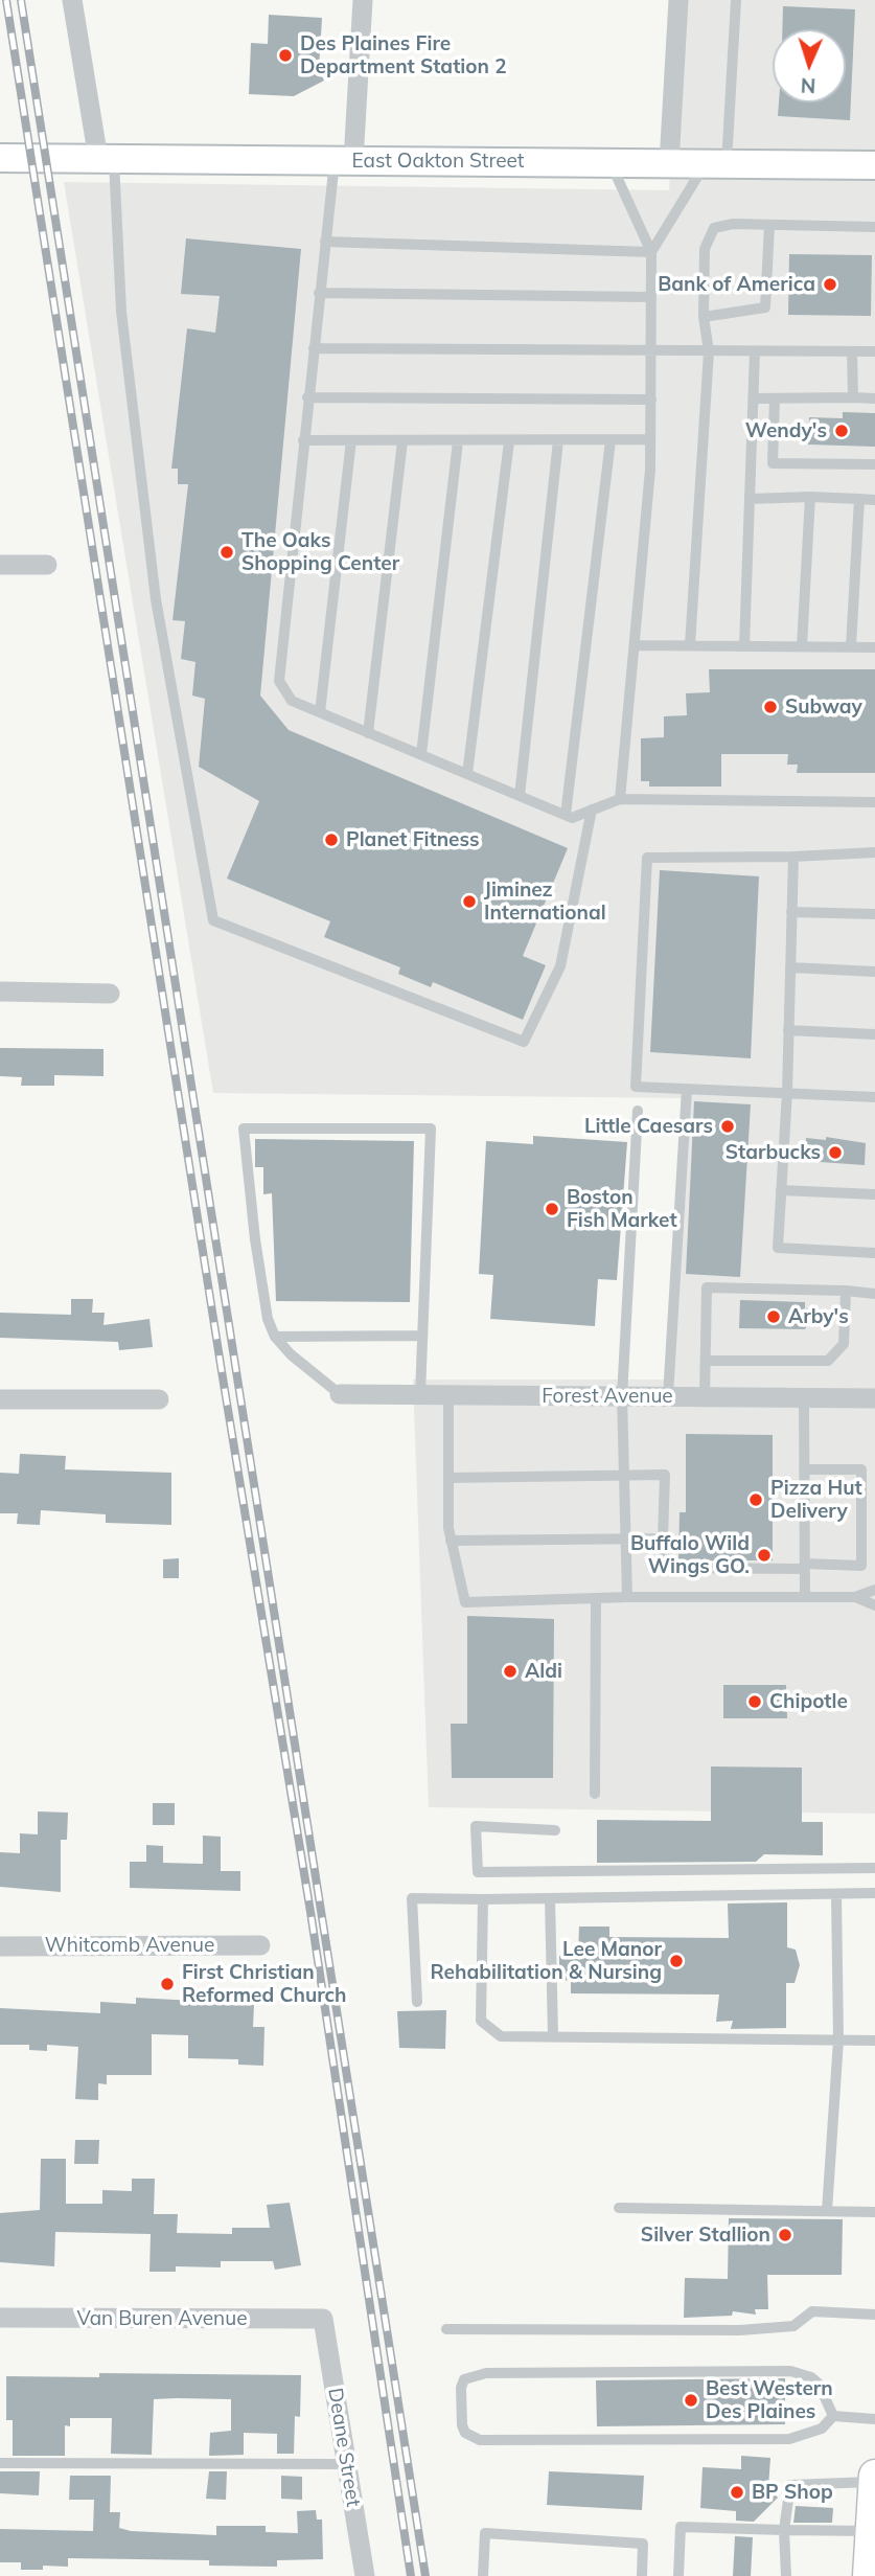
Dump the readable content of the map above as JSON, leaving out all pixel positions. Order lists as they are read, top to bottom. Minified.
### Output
{"streets":{"main road":["East Oakton Street"],"street":["Forest Avenue","Whitcomb Avenue","Van Buren Avenue","Deane Street"]},"crossings":[["Van Buren Avenue","Deane Street"]],"places":["Des Plaines Fire Department Station 2","Bank of America","Wendy's","The Oaks Shopping Center","Subway","Planet Fitness","Jiminez International","Little Caesars","Starbucks","Boston Fish Market","Arby's","Pizza Hut Delivery","Buffalo Wild Wings GO.","Aldi","Chipotle","Lee Manor Rehabilitation & Nursing","First Christian Reformed Church","Silver Stallion","Best Western Des Plaines","BP Shop"],"north":"bottom"}
